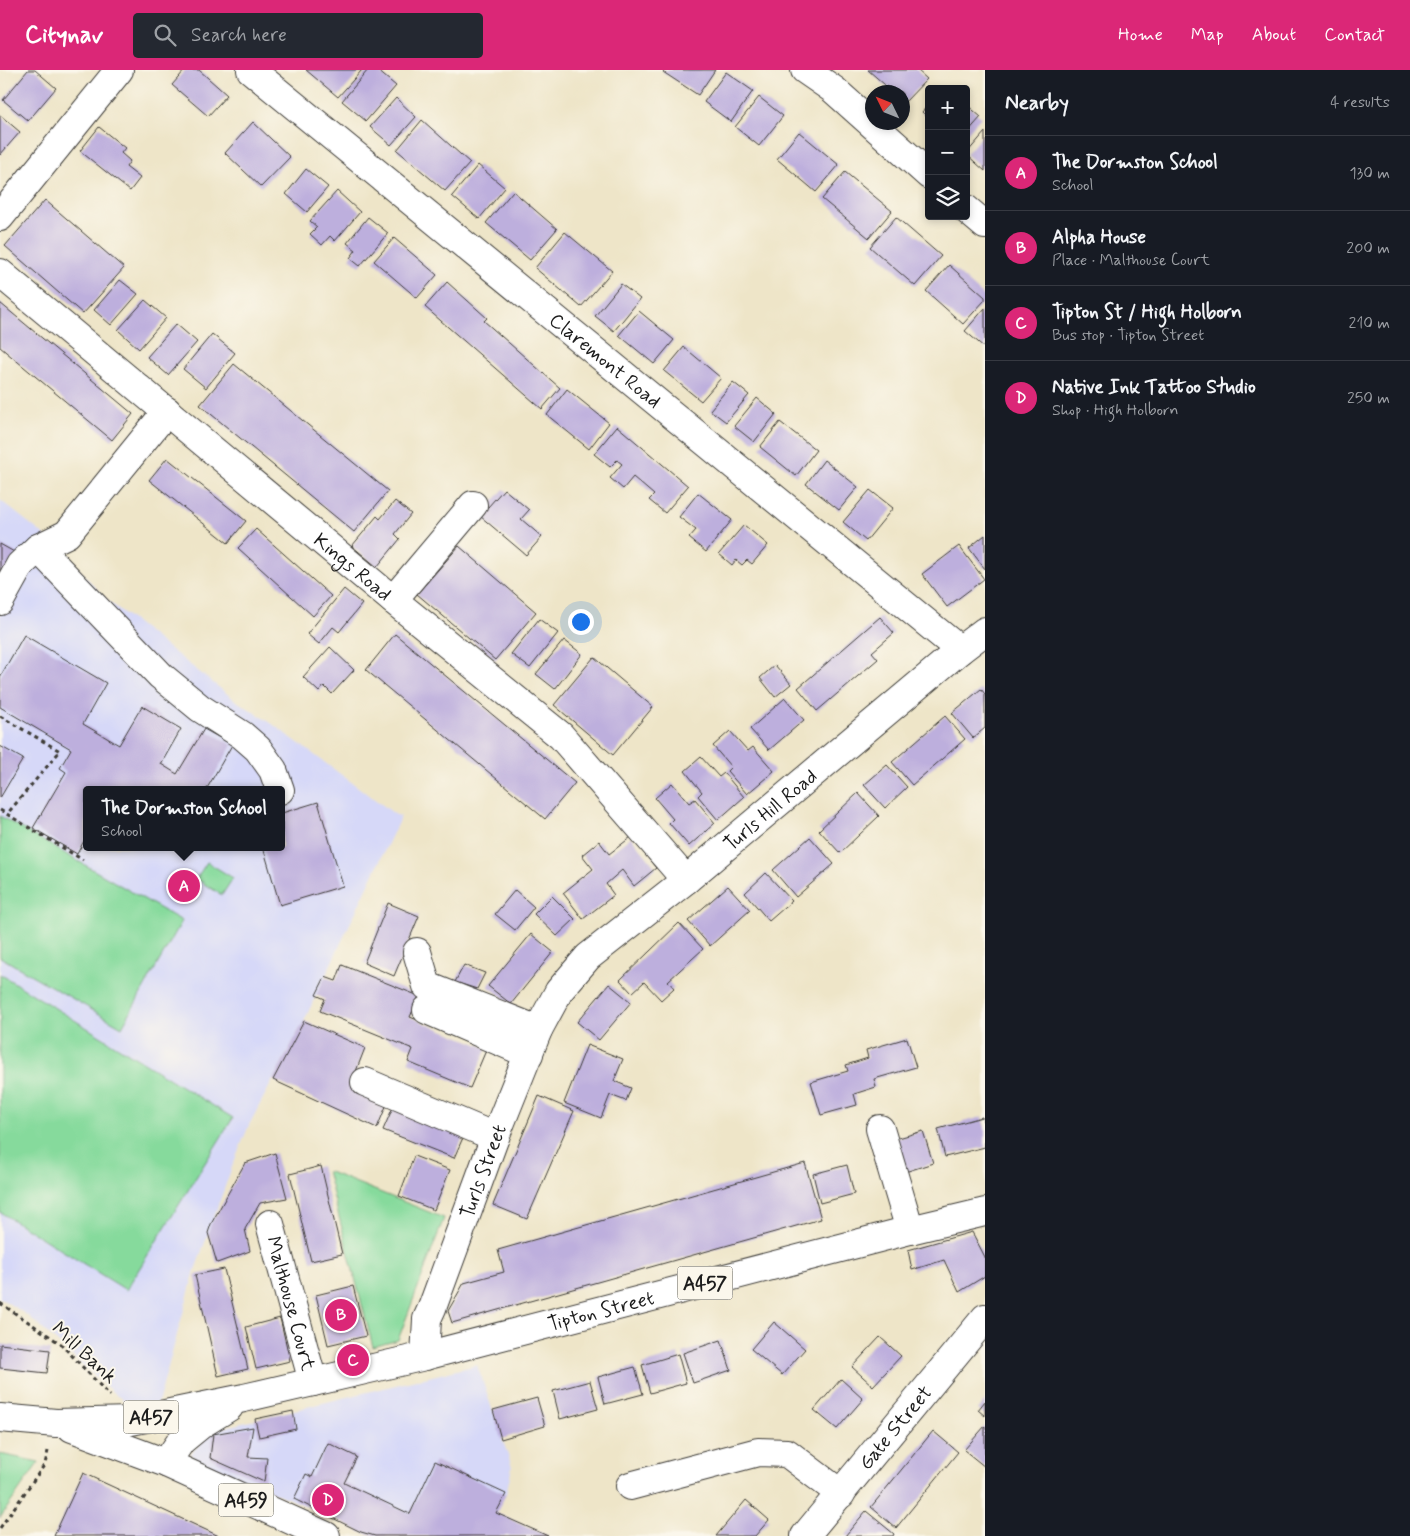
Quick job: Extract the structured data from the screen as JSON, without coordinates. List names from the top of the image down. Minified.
{"streets":{"street":["Claremont Road","Kings Road","Turls Hill Road","Turls Street","A457","Malthouse Court","Tipton Street","Gate Street","A459"],"path":["Mill Bank"]},"crossings":[["Claremont Road","Turls Hill Road"],["Kings Road","Turls Hill Road"],["Turls Hill Road","Turls Street"],["Turls Street","Tipton Street"],["Malthouse Court","Tipton Street"],["Tipton Street","A459"]],"north":"top left","page":{"header":"Citynav","search":"Search here","nav":["Home","Map","About","Contact"],"heading":["Nearby","4 results"],"map_buttons":["+","−"],"list":[{"mark":"A","name":"The Dormston School","note":"School","value":"130 m"},{"mark":"B","name":"Alpha House","note":"Place · Malthouse Court","value":"200 m"},{"mark":"C","name":"Tipton St / High Holborn","note":"Bus stop · Tipton Street","value":"210 m"},{"mark":"D","name":"Native Ink Tattoo Studio","note":"Shop · High Holborn","value":"250 m"}],"popup":["The Dormston School","School"],"pins":["A","B","C","D"]}}
